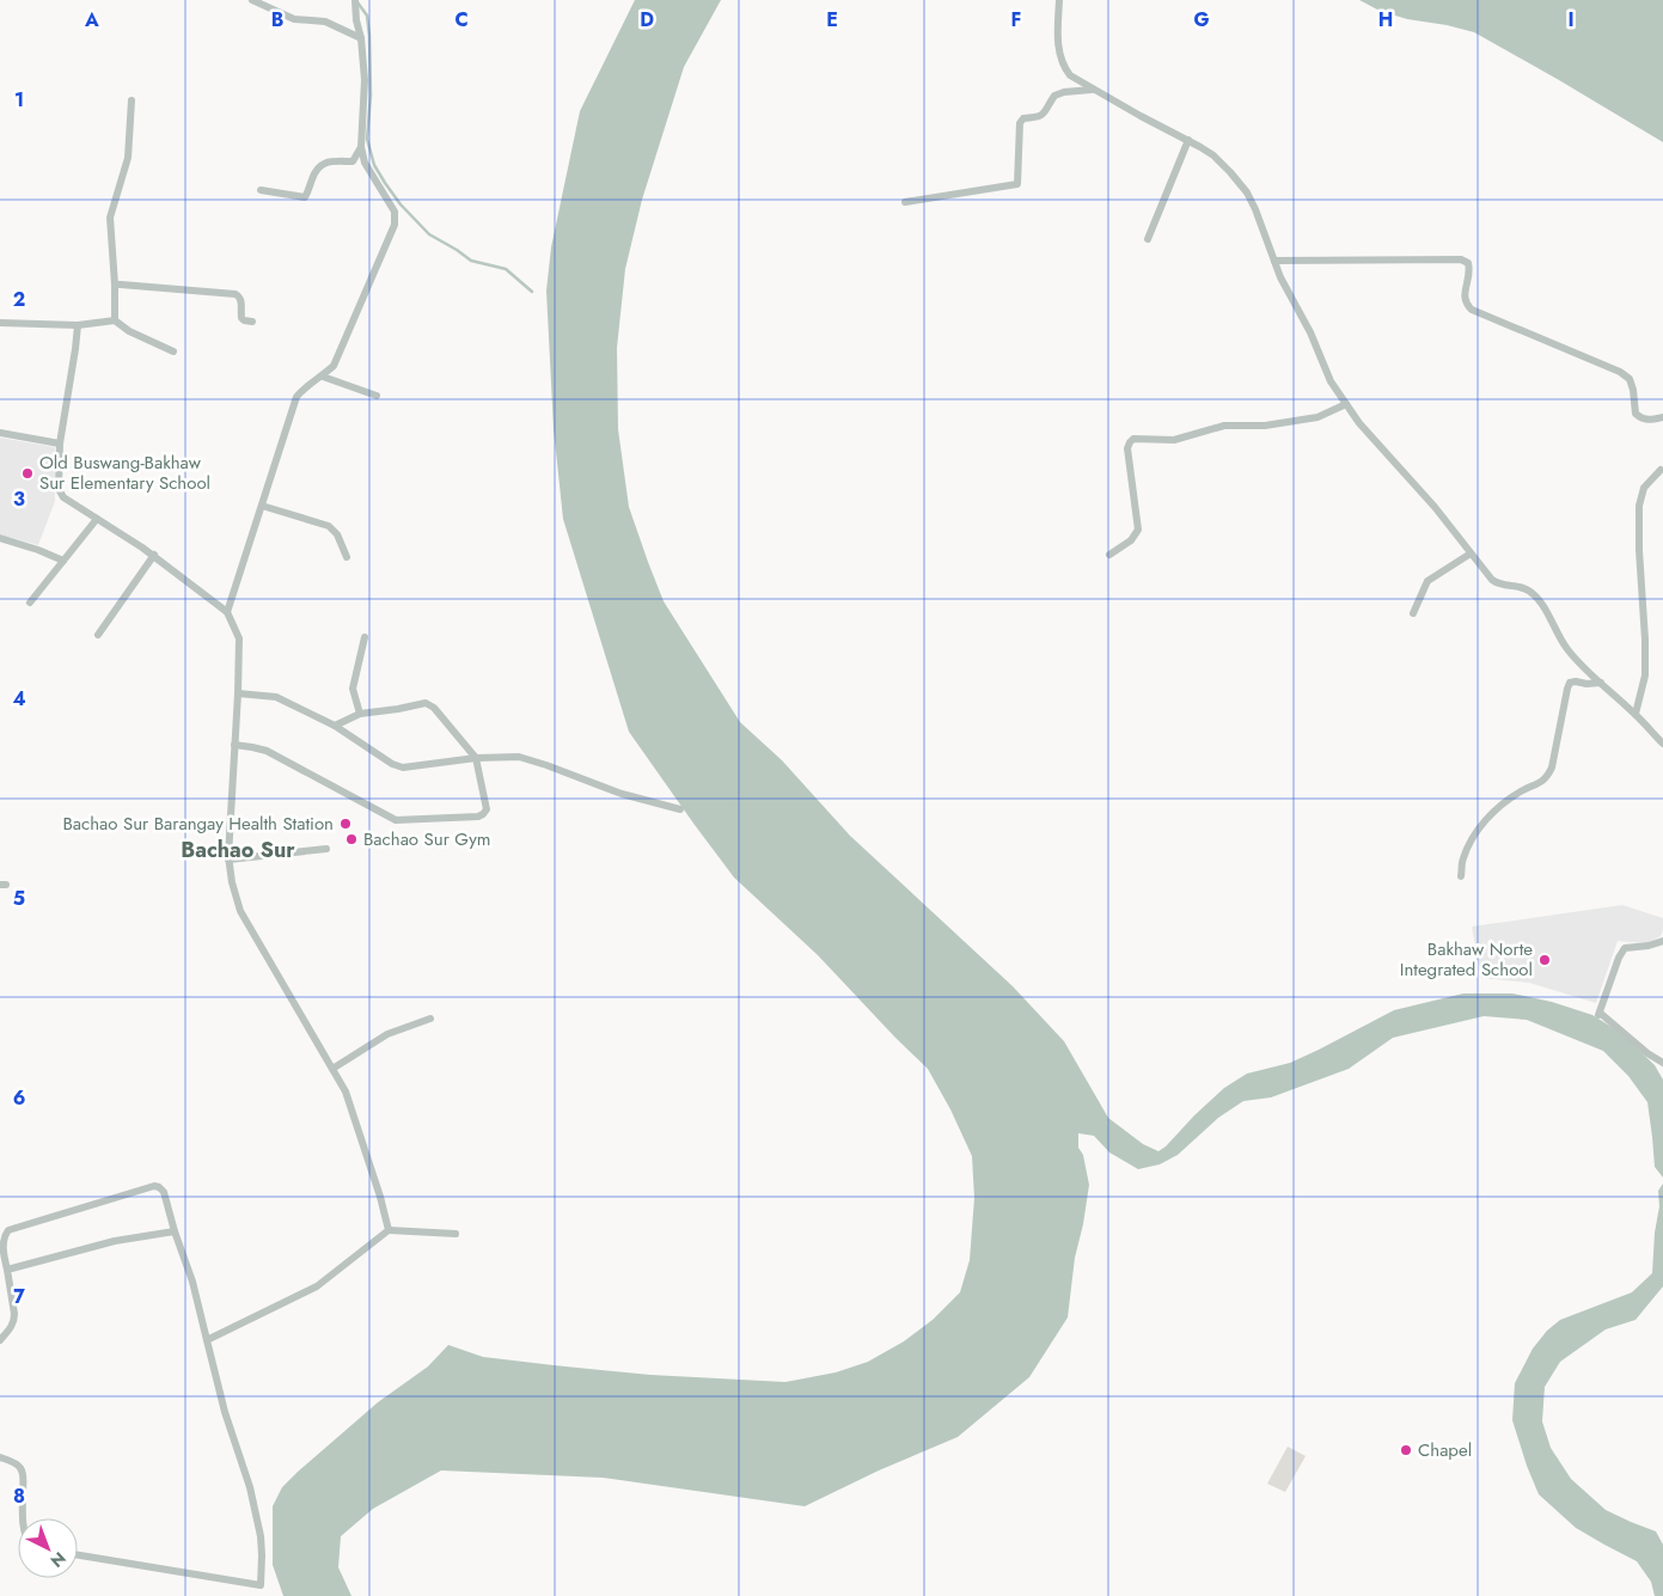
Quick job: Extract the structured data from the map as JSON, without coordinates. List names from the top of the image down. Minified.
{"districts":["Bachao Sur"],"places":["Old Buswang-Bakhaw Sur Elementary School","Bachao Sur Barangay Health Station","Bachao Sur Gym","Bakhaw Norte Integrated School","Chapel"],"north":"bottom right","grid":{"columns":["A","B","C","D","E","F","G","H","I"],"rows":["1","2","3","4","5","6","7","8"]}}
